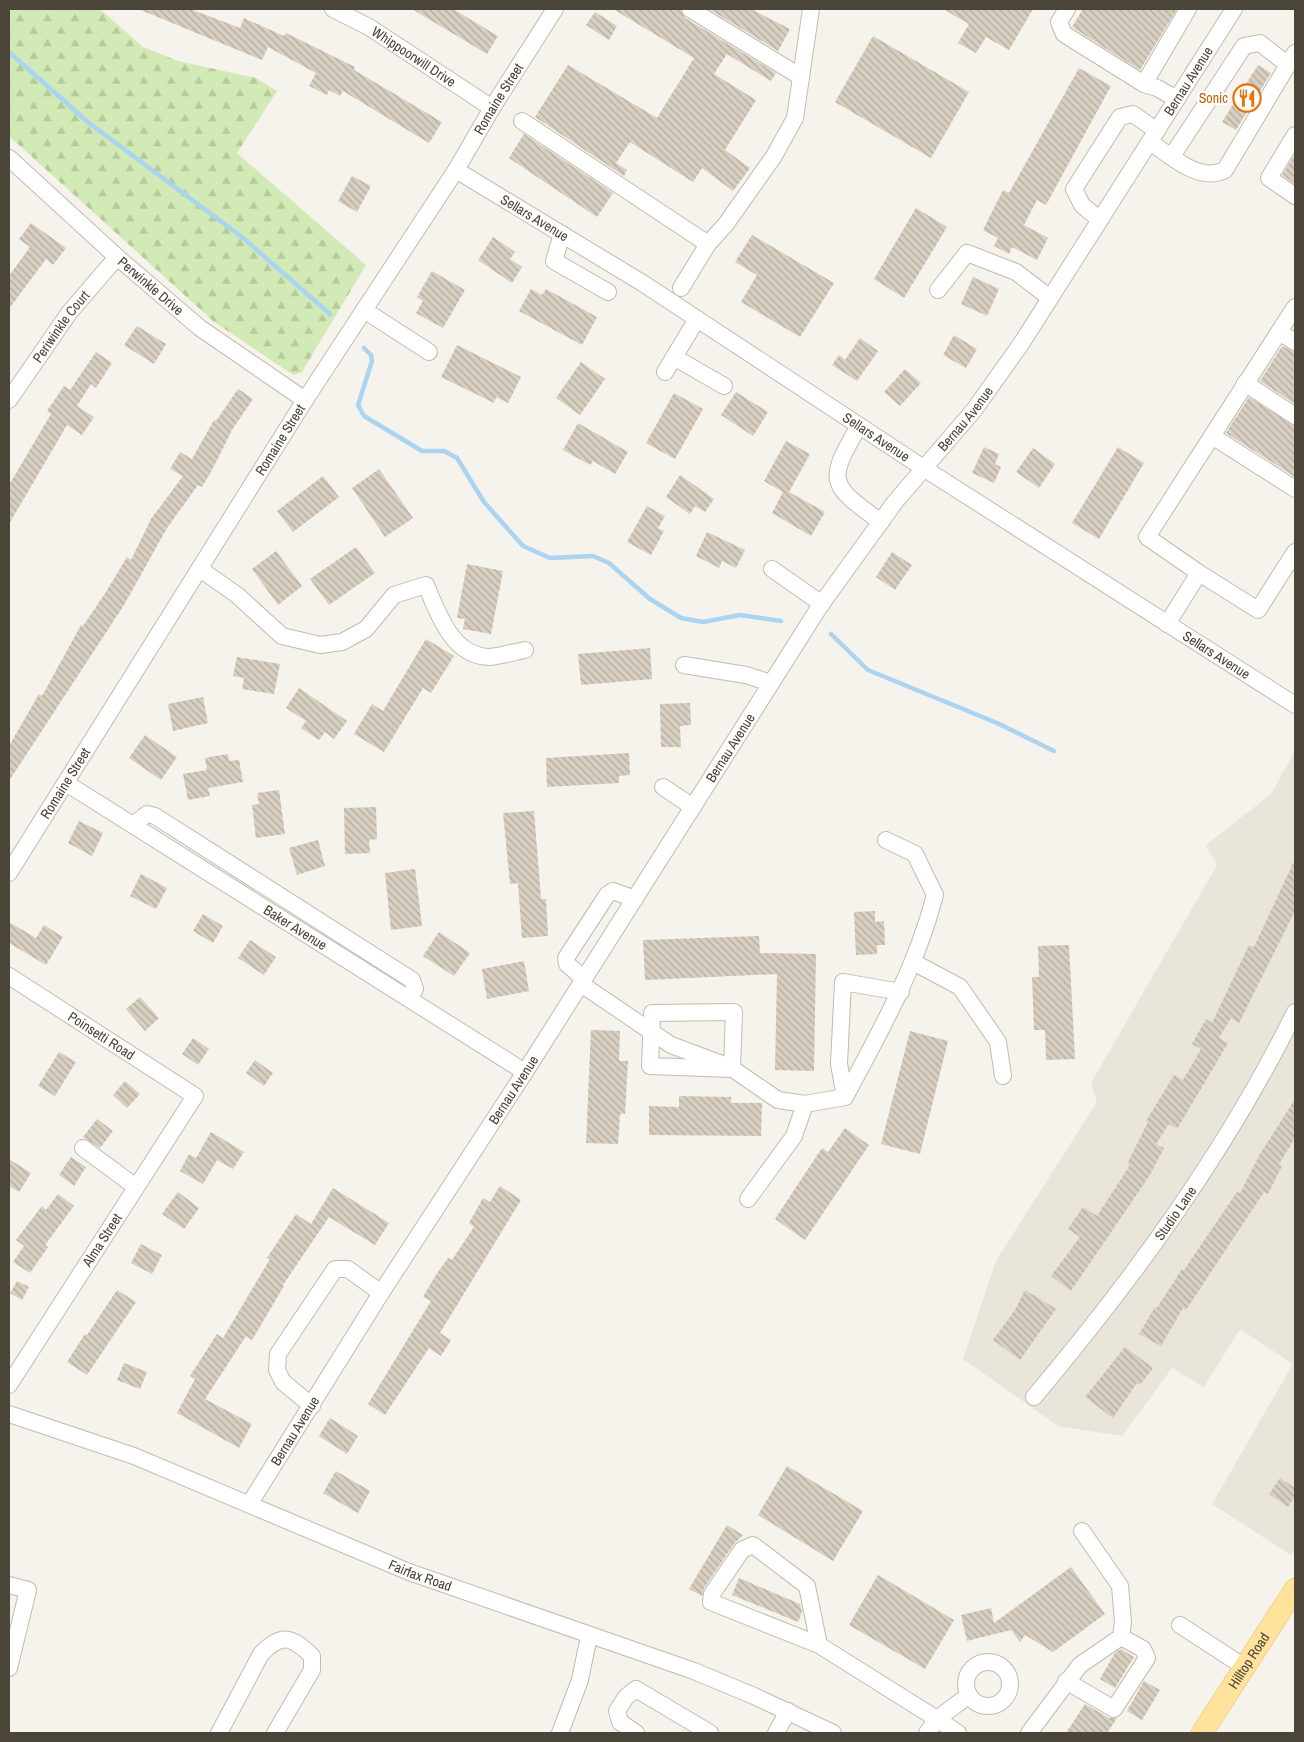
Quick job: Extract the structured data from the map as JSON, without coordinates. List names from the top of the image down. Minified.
{"streets":{"main road":["Hilltop Road"],"street":["Whippoorwill Drive","Bernau Avenue","Romaine Street","Sellars Avenue","Perwinkle Drive","Periwinkle Court","Baker Avenue","Poinsetti Road","Studio Lane","Alma Street","Fairfax Road"]},"crossings":[["Whippoorwill Drive","Romaine Street"],["Bernau Avenue","Sellars Avenue"],["Bernau Avenue","Baker Avenue"],["Bernau Avenue","Fairfax Road"],["Romaine Street","Sellars Avenue"],["Romaine Street","Perwinkle Drive"],["Romaine Street","Baker Avenue"],["Perwinkle Drive","Periwinkle Court"],["Poinsetti Road","Alma Street"]],"places":{"restaurant":["Sonic"]}}
